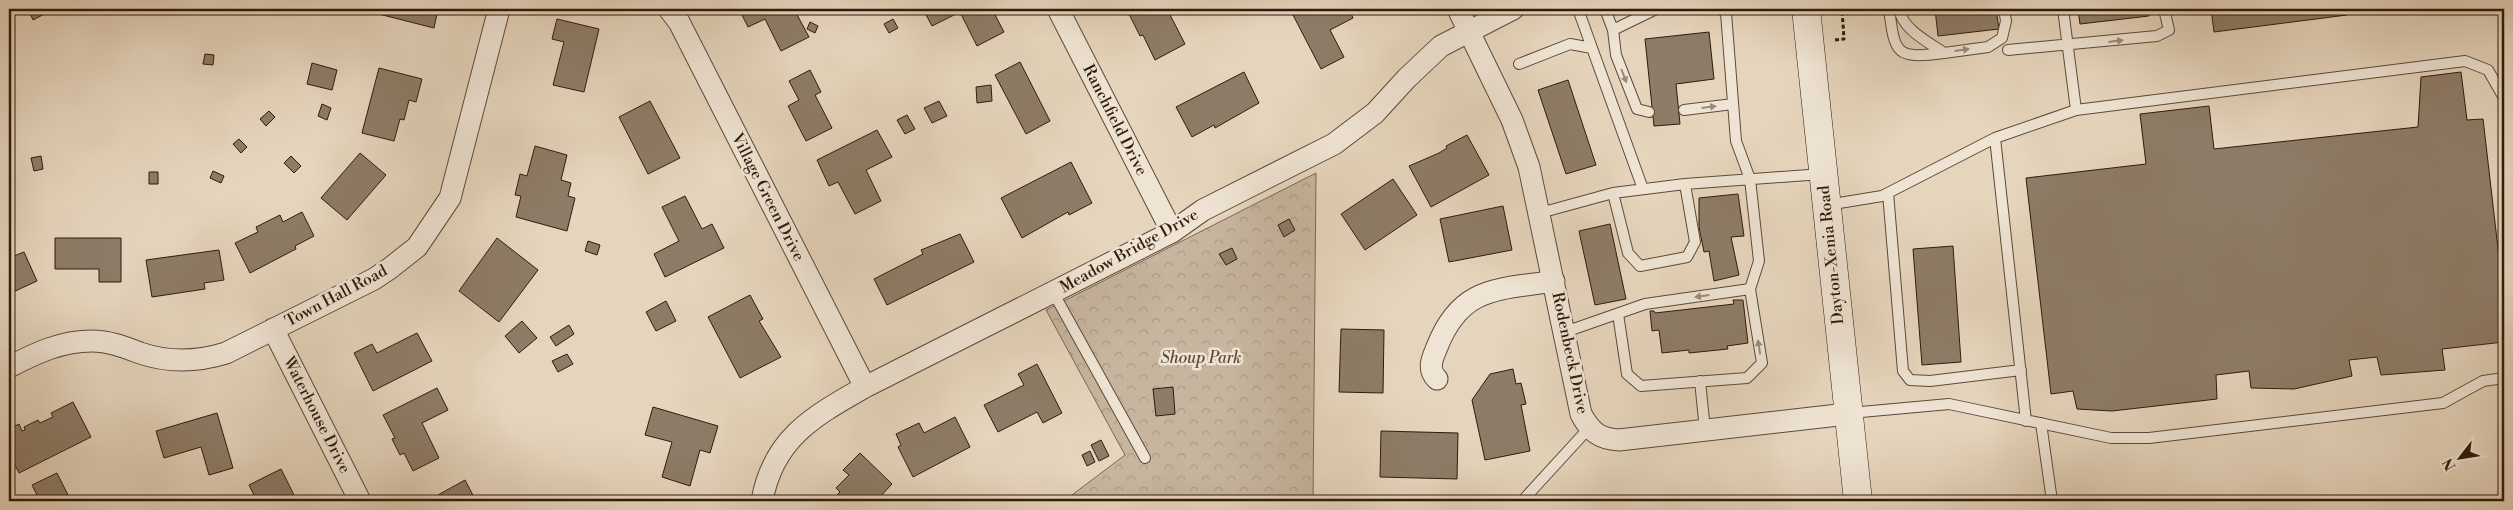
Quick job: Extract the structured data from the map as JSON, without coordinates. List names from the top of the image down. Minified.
{"streets":{"main road":["Dayton-Xenia Road"],"street":["Ranchfield Drive","Village Green Drive","Meadow Bridge Drive","Town Hall Road","Rodenbeck Drive","Waterhouse Drive"]},"crossings":[["Ranchfield Drive","Meadow Bridge Drive"],["Village Green Drive","Meadow Bridge Drive"],["Meadow Bridge Drive","Rodenbeck Drive"],["Dayton-Xenia Road","Rodenbeck Drive"],["Town Hall Road","Waterhouse Drive"]],"parks":["Shoup Park"],"north":"bottom left"}
